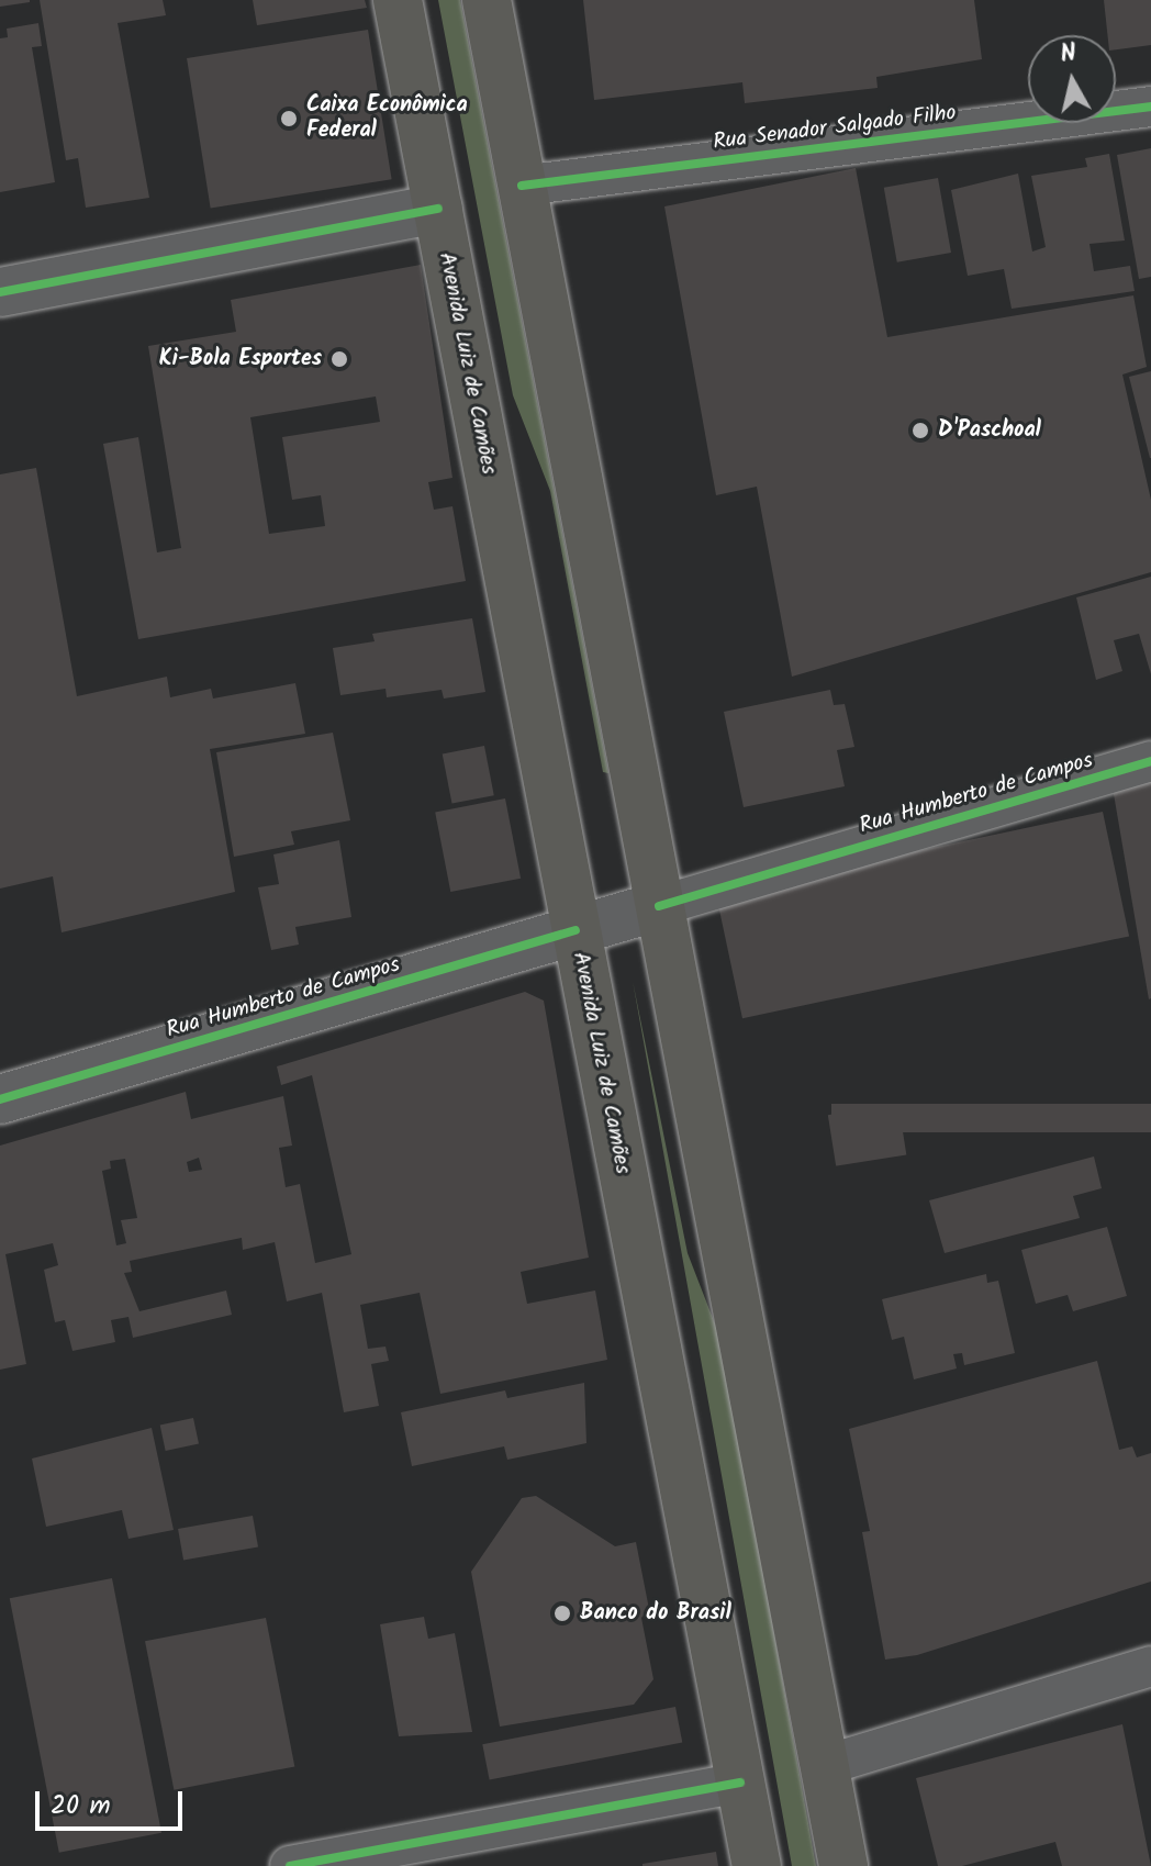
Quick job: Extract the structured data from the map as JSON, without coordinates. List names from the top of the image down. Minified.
{"streets":{"main road":["Avenida Luiz de Camões","Rua Humberto de Campos"],"street":["Rua Senador Salgado Filho"]},"crossings":[["Avenida Luiz de Camões","Rua Humberto de Campos"]],"places":["Caixa Econômica Federal","Ki-Bola Esportes","D'Paschoal","Banco do Brasil"],"scale_bar":"20 m","north":"top"}
